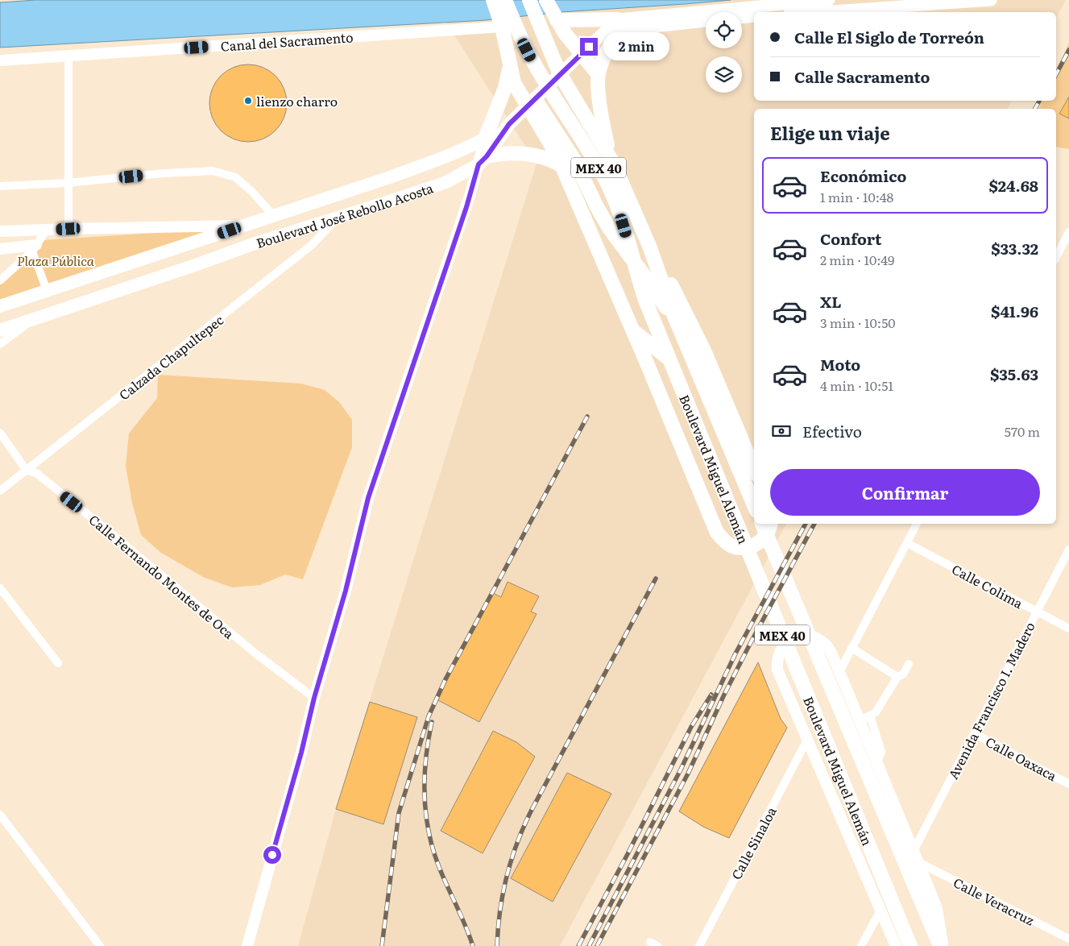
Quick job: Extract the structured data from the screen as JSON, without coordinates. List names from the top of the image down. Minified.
{"streets":{"highway":["MEX 40","Boulevard Miguel Alemán"],"main road":["Boulevard José Rebollo Acosta"],"street":["Canal del Sacramento","Calzada Chapultepec","Calle Fernando Montes de Oca","Calle Colima","Avenida Francisco I. Madero","Calle Oaxaca","Calle Sinaloa","Calle Veracruz"]},"crossings":[["Boulevard José Rebollo Acosta","Calzada Chapultepec"],["Boulevard José Rebollo Acosta","Boulevard Miguel Alemán"],["Calzada Chapultepec","Calle Fernando Montes de Oca"],["Calle Colima","Avenida Francisco I. Madero"],["Avenida Francisco I. Madero","Calle Oaxaca"]],"parks":["Plaza Pública"],"places":["lienzo charro"],"page":{"banner":["Calle El Siglo de Torreón","Calle Sacramento"],"bubble":"2 min","heading":"Elige un viaje","list":[{"name":"Económico","note":"1 min · 10:48","value":"$24.68"},{"name":"Confort","note":"2 min · 10:49","value":"$33.32"},{"name":"XL","note":"3 min · 10:50","value":"$41.96"},{"name":"Moto","note":"4 min · 10:51","value":"$35.63"}],"pay":["Efectivo","570 m"],"buttons":"Confirmar"}}
